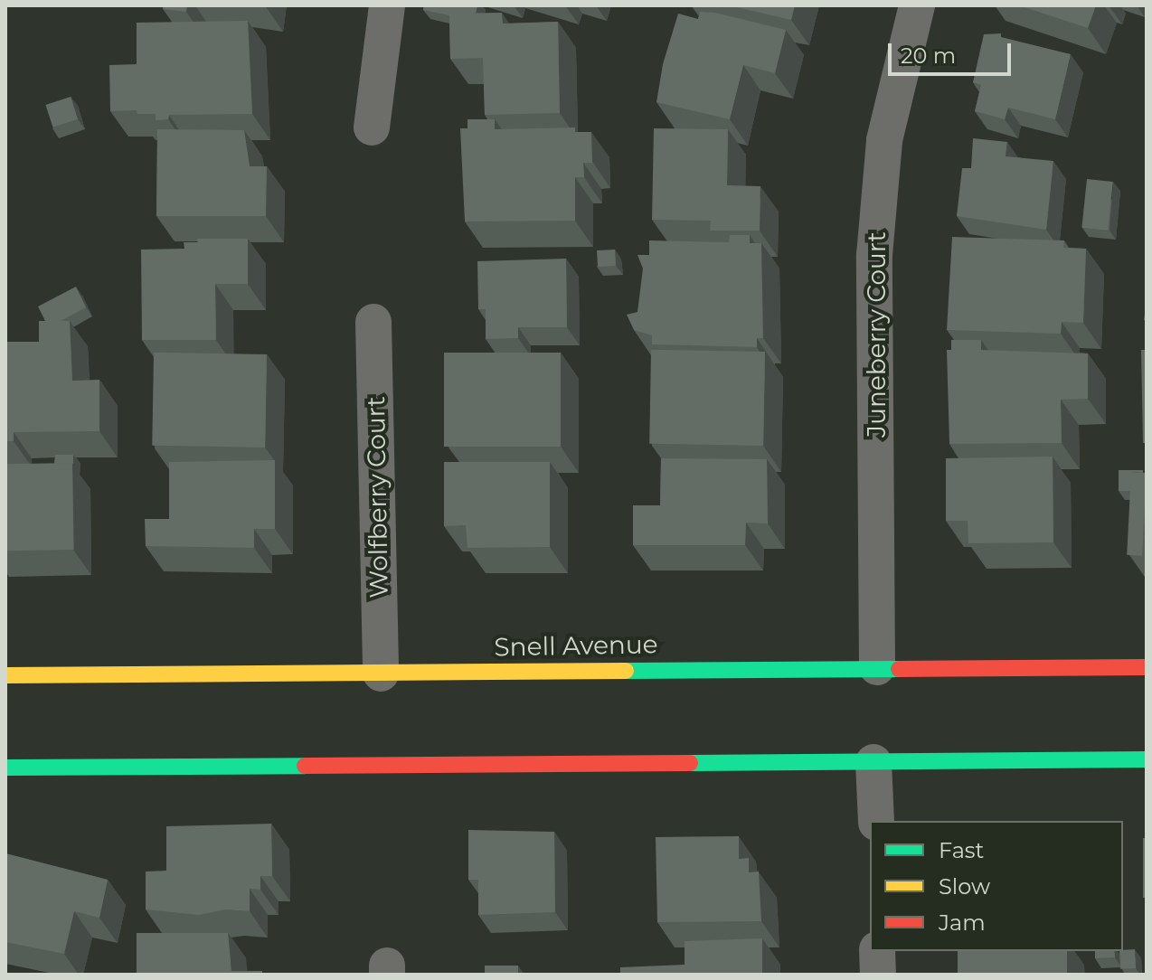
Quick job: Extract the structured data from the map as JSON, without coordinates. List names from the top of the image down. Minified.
{"streets":{"main road":["Snell Avenue"],"street":["Juneberry Court","Wolfberry Court"]},"crossings":[["Juneberry Court","Snell Avenue"],["Wolfberry Court","Snell Avenue"]],"legend":["Fast","Slow","Jam"],"scale_bar":"20 m"}
